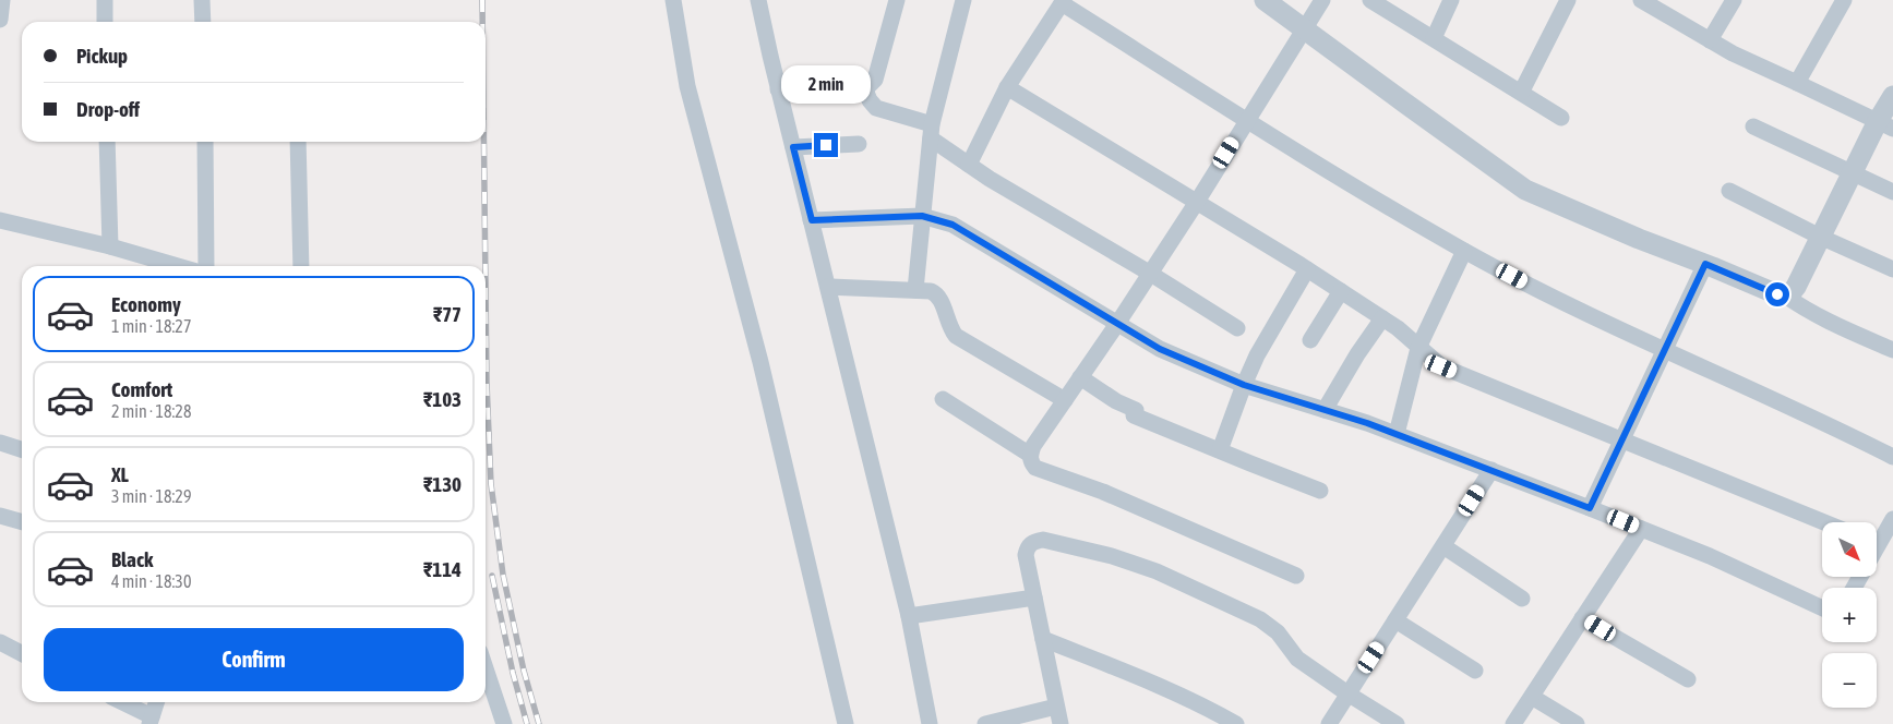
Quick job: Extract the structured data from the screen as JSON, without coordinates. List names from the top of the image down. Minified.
{"north":"bottom right","page":{"banner":["Pickup","Drop-off"],"bubble":"2 min","list":[{"name":"Economy","note":"1 min · 18:27","value":"₹77"},{"name":"Comfort","note":"2 min · 18:28","value":"₹103"},{"name":"XL","note":"3 min · 18:29","value":"₹130"},{"name":"Black","note":"4 min · 18:30","value":"₹114"}],"map_buttons":["+","−"],"buttons":"Confirm"}}
